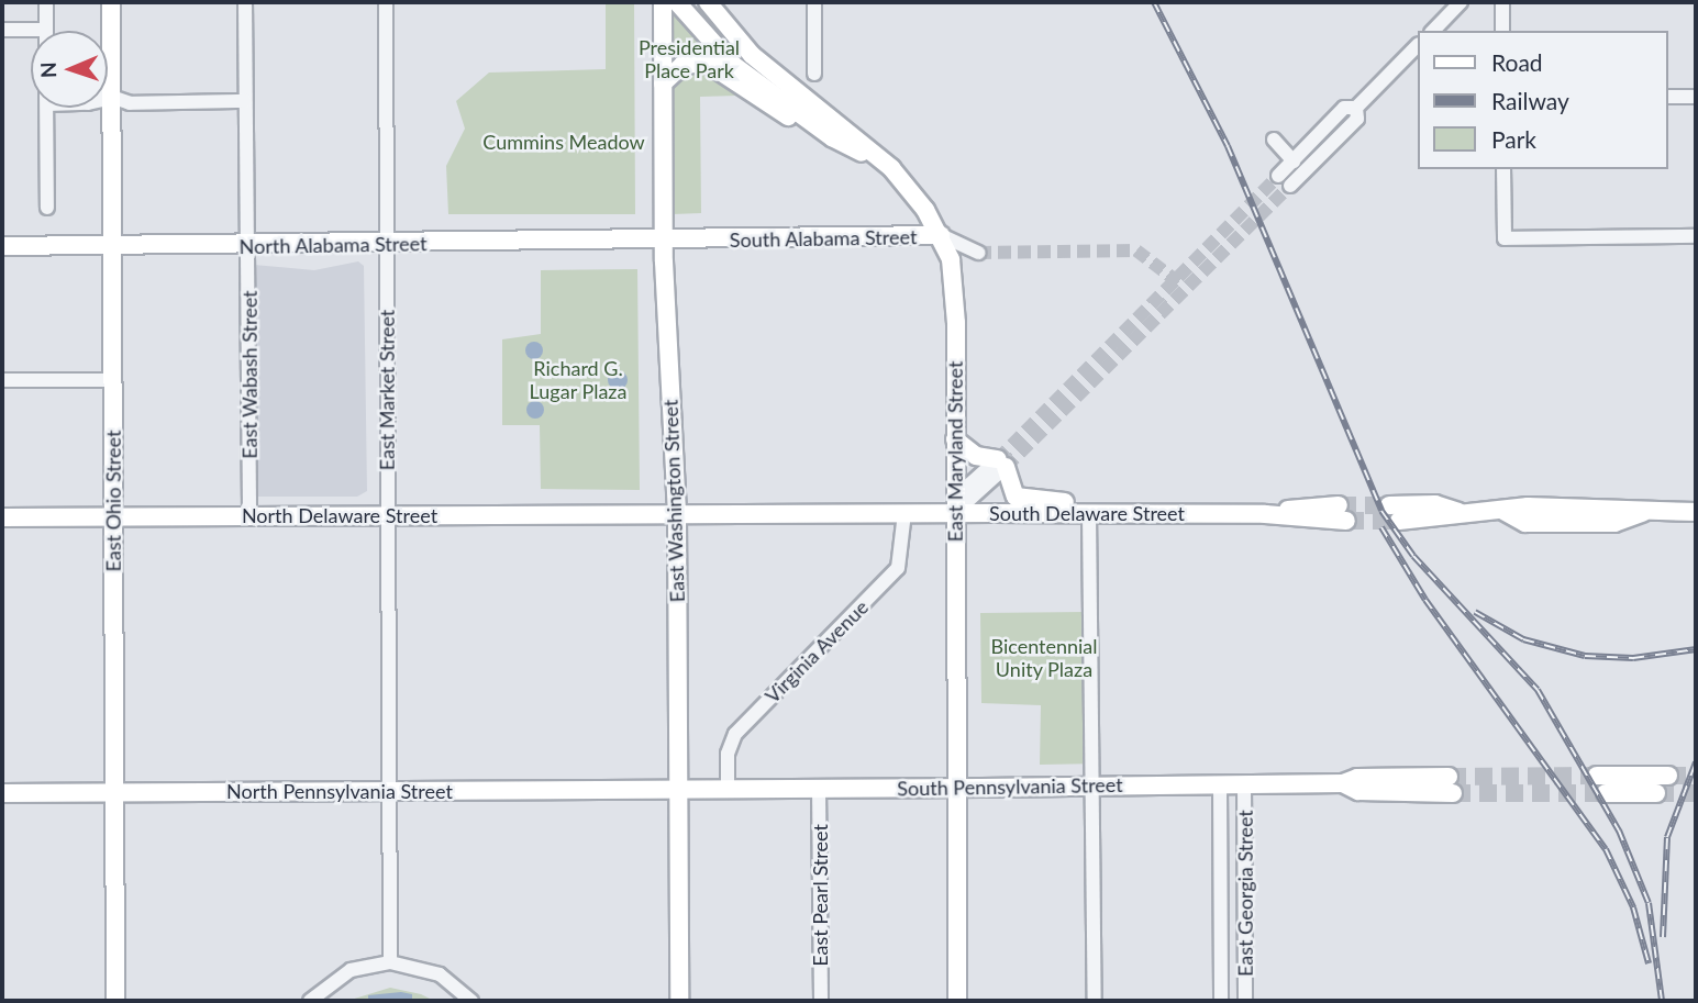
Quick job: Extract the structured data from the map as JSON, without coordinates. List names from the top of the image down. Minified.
{"streets":{"main road":["South Alabama Street","North Alabama Street","East Maryland Street","East Ohio Street","East Washington Street","South Delaware Street","North Delaware Street","South Pennsylvania Street","North Pennsylvania Street"],"street":["East Wabash Street","East Market Street","Virginia Avenue","East Georgia Street","East Pearl Street"]},"crossings":[["South Alabama Street","North Alabama Street"],["South Alabama Street","East Maryland Street"],["South Alabama Street","East Washington Street"],["North Alabama Street","East Wabash Street"],["North Alabama Street","East Market Street"],["North Alabama Street","East Ohio Street"],["North Alabama Street","East Washington Street"],["East Wabash Street","North Delaware Street"],["East Market Street","North Delaware Street"],["East Market Street","North Pennsylvania Street"],["East Maryland Street","South Delaware Street"],["East Maryland Street","South Pennsylvania Street"],["East Ohio Street","North Delaware Street"],["East Ohio Street","North Pennsylvania Street"],["East Washington Street","South Delaware Street"],["East Washington Street","North Delaware Street"],["East Washington Street","South Pennsylvania Street"],["East Washington Street","North Pennsylvania Street"],["South Delaware Street","North Delaware Street"],["South Delaware Street","Virginia Avenue"],["Virginia Avenue","South Pennsylvania Street"],["South Pennsylvania Street","North Pennsylvania Street"],["South Pennsylvania Street","East Georgia Street"],["South Pennsylvania Street","East Pearl Street"]],"parks":["Presidential Place Park","Cummins Meadow","Richard G. Lugar Plaza","Bicentennial Unity Plaza"],"legend":["Road","Railway","Park"],"north":"left"}
